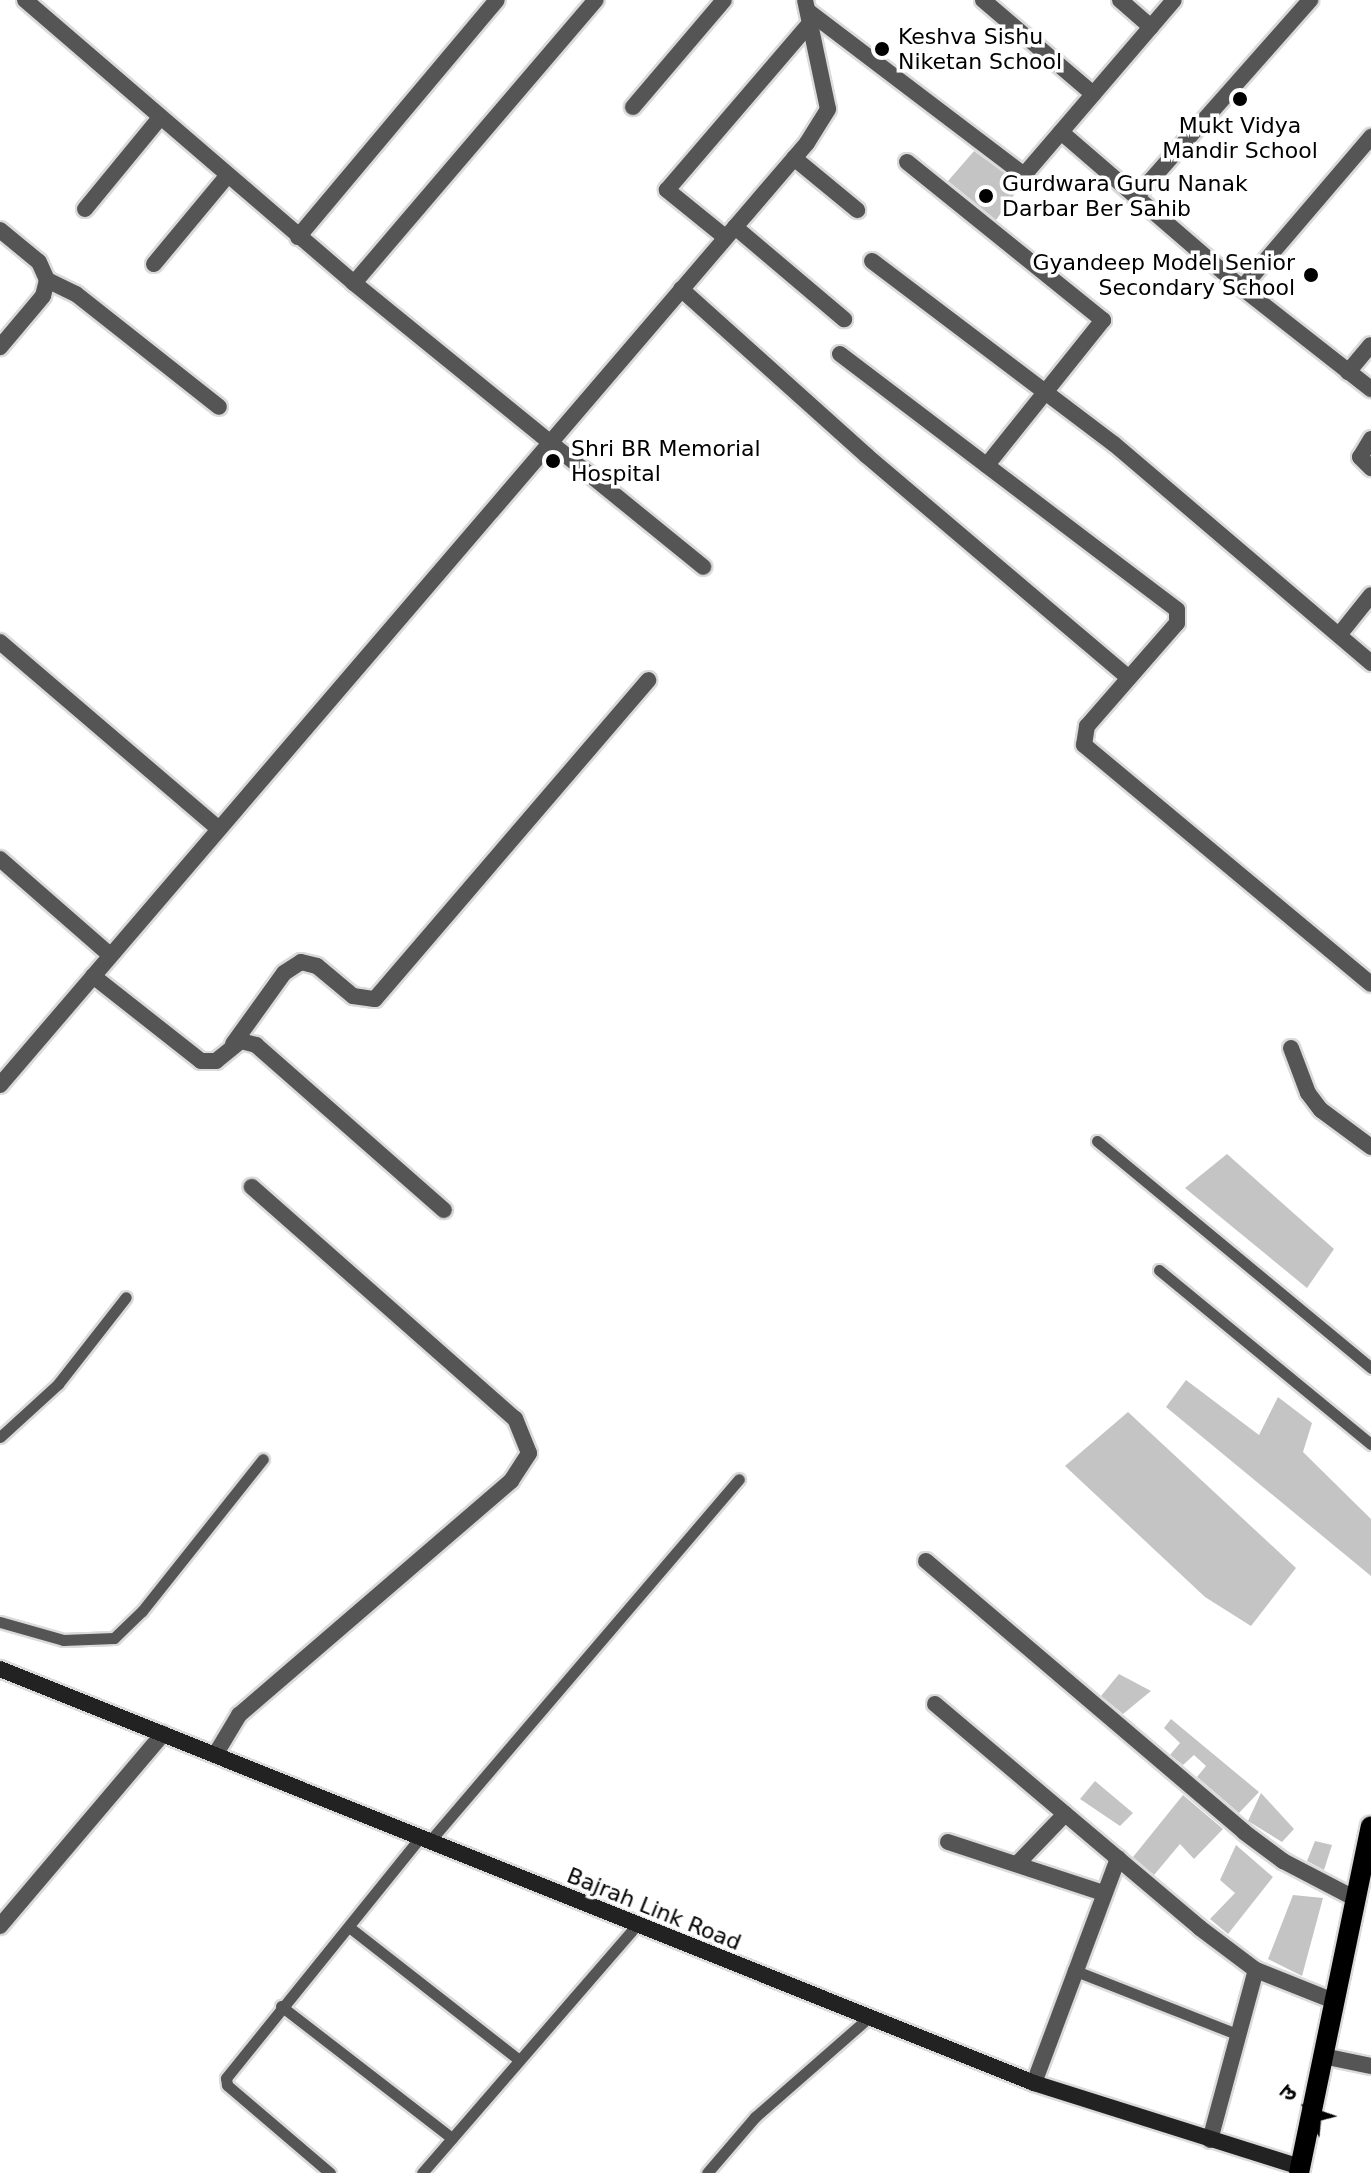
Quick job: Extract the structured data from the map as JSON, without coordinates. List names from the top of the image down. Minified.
{"streets":{"street":["Bajrah Link Road"]},"places":["Keshva Sishu Niketan School","Mukt Vidya Mandir School","Gurdwara Guru Nanak Darbar Ber Sahib","Gyandeep Model Senior Secondary School","Shri BR Memorial Hospital"],"north":"top left"}
